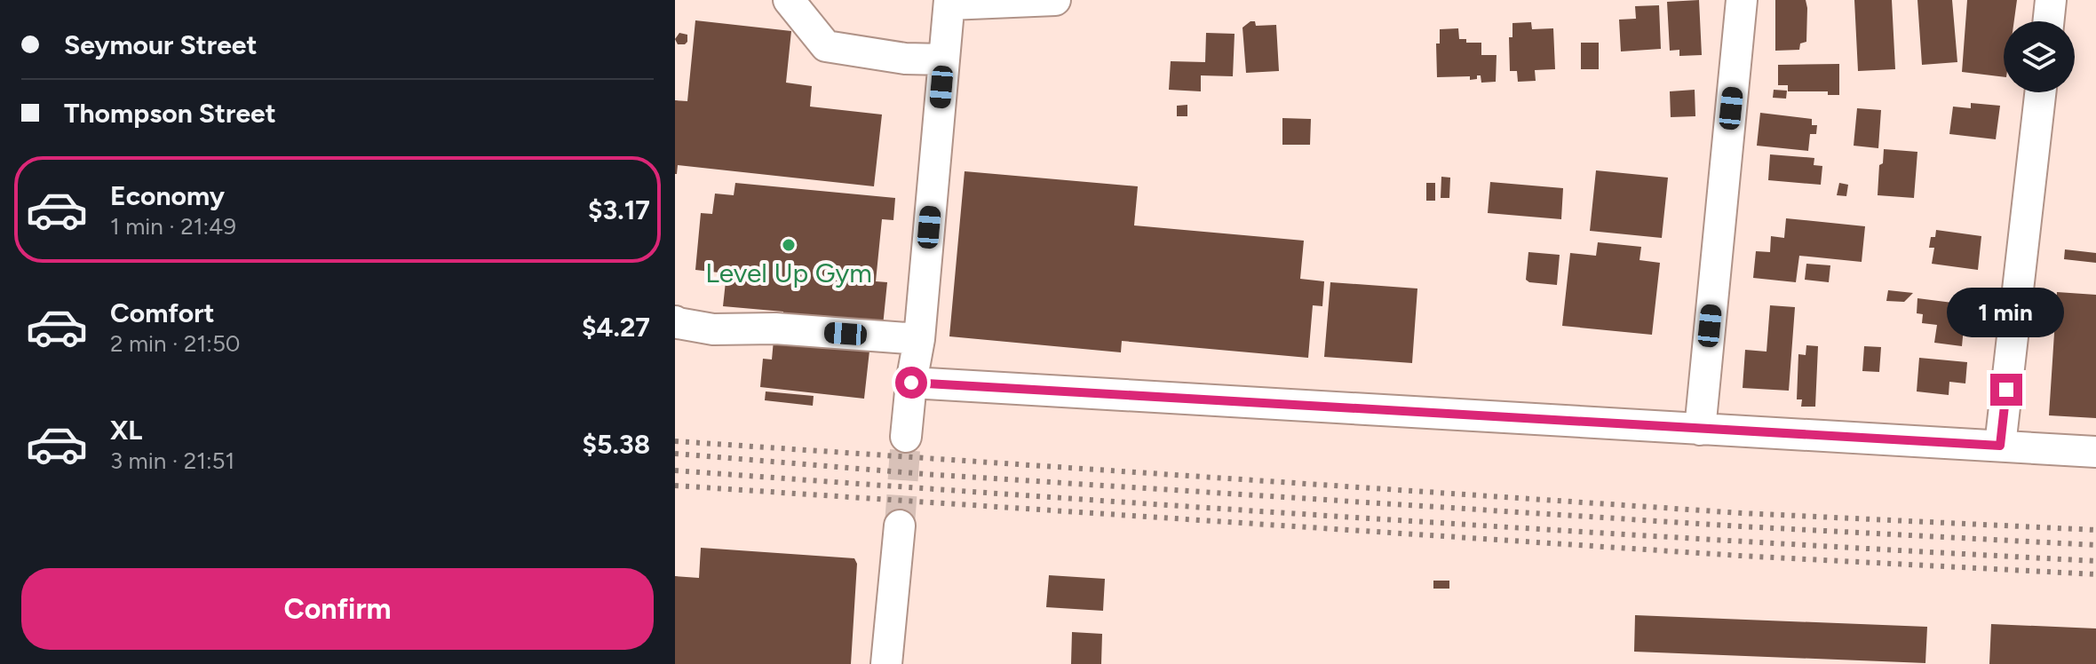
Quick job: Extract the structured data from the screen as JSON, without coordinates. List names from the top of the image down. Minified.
{"places":["Level Up Gym"],"page":{"banner":["Seymour Street","Thompson Street"],"list":[{"name":"Economy","note":"1 min · 21:49","value":"$3.17"},{"name":"Comfort","note":"2 min · 21:50","value":"$4.27"},{"name":"XL","note":"3 min · 21:51","value":"$5.38"}],"bubble":"1 min","buttons":"Confirm"}}
